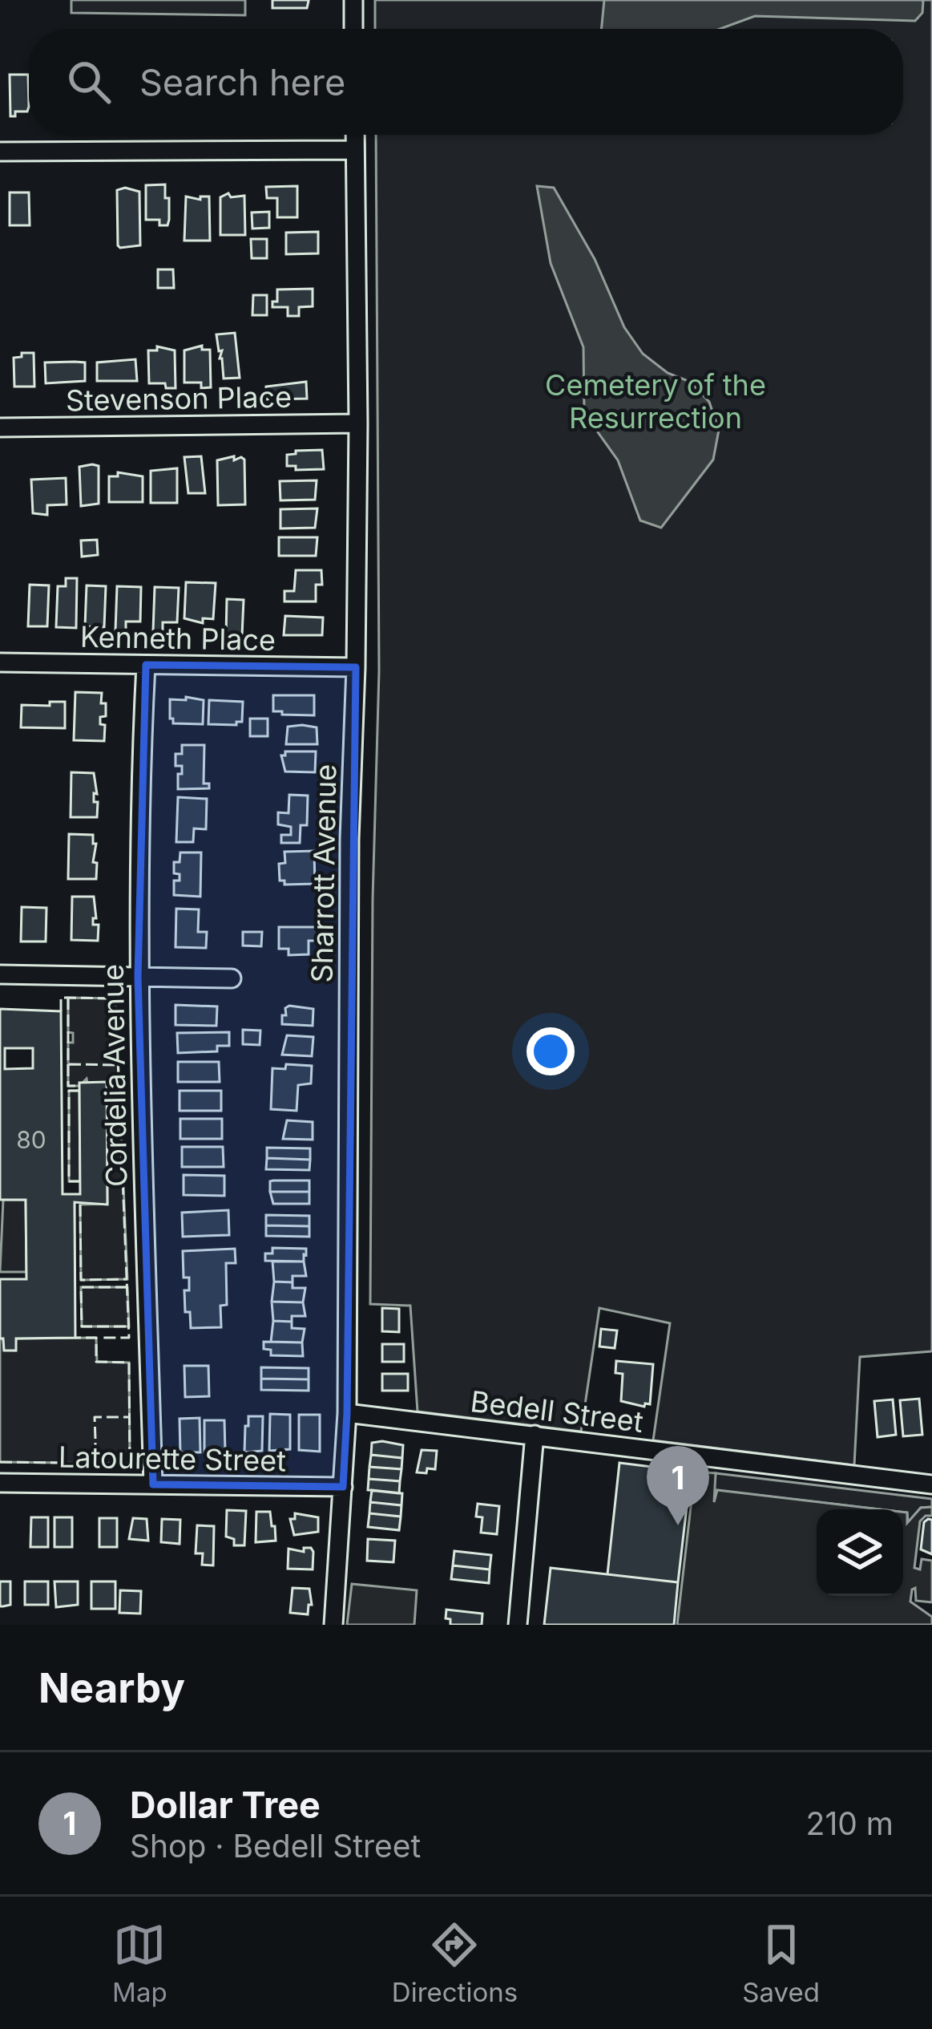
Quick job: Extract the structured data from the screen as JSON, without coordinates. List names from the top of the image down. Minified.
{"streets":{"street":["Stevenson Place","Kenneth Place","Sharrott Avenue","Cordelia Avenue","Bedell Street","Latourette Street"]},"crossings":[["Stevenson Place","Sharrott Avenue"],["Kenneth Place","Sharrott Avenue"],["Kenneth Place","Cordelia Avenue"],["Sharrott Avenue","Bedell Street"],["Sharrott Avenue","Latourette Street"],["Cordelia Avenue","Latourette Street"]],"parks":["Cemetery of the Resurrection"],"house_numbers":["80"],"page":{"search":"Search here","pins":"1","heading":"Nearby","list":[{"mark":"1","name":"Dollar Tree","note":"Shop · Bedell Street","value":"210 m"}],"nav":["Map","Directions","Saved"]}}
